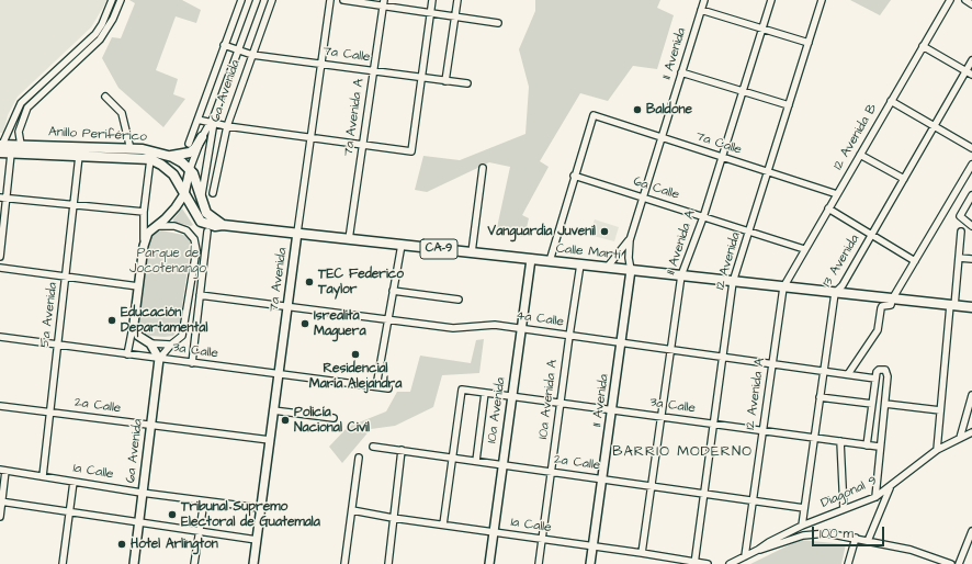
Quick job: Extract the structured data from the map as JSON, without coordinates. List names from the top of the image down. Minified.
{"streets":{"highway":["Anillo Periférico","CA-9","Calle Martí"],"main road":["11 Avenida","6a Avenida","7a Avenida","10a Avenida"],"street":["7a Calle","7a Avenida A","12 Avenida B","6a Calle","11 Avenida A","12 Avenida","13 Avenida","5a Avenida","4a Calle","3a Calle","12 Avenida A","10a Avenida A","2a Calle","1a Calle","Diagonal 9"]},"crossings":[["11 Avenida","7a Calle"],["11 Avenida","6a Calle"],["11 Avenida","Calle Martí"],["11 Avenida","4a Calle"],["11 Avenida","3a Calle"],["11 Avenida","2a Calle"],["11 Avenida","1a Calle"],["7a Calle","6a Avenida"],["7a Calle","7a Avenida A"],["7a Calle","12 Avenida B"],["7a Calle","6a Calle"],["7a Calle","11 Avenida A"],["7a Calle","12 Avenida"],["7a Calle","7a Avenida"],["6a Avenida","3a Calle"],["6a Avenida","2a Calle"],["6a Avenida","1a Calle"],["7a Avenida A","Calle Martí"],["Anillo Periférico","Calle Martí"],["Anillo Periférico","5a Avenida"],["12 Avenida B","6a Calle"],["12 Avenida B","Calle Martí"],["12 Avenida B","12 Avenida A"],["6a Calle","11 Avenida A"],["6a Calle","12 Avenida"],["11 Avenida A","Calle Martí"],["11 Avenida A","4a Calle"],["11 Avenida A","3a Calle"],["11 Avenida A","2a Calle"],["11 Avenida A","1a Calle"],["CA-9","Calle Martí"],["Calle Martí","12 Avenida"],["Calle Martí","13 Avenida"],["Calle Martí","7a Avenida"],["Calle Martí","12 Avenida A"],["Calle Martí","10a Avenida A"],["Calle Martí","10a Avenida"],["12 Avenida","4a Calle"],["12 Avenida","3a Calle"],["12 Avenida","2a Calle"],["12 Avenida","1a Calle"],["13 Avenida","4a Calle"],["13 Avenida","3a Calle"],["13 Avenida","2a Calle"],["13 Avenida","Diagonal 9"],["7a Avenida","4a Calle"],["7a Avenida","3a Calle"],["7a Avenida","2a Calle"],["7a Avenida","1a Calle"],["5a Avenida","3a Calle"],["5a Avenida","2a Calle"],["5a Avenida","1a Calle"],["4a Calle","12 Avenida A"],["4a Calle","10a Avenida A"],["4a Calle","10a Avenida"],["3a Calle","12 Avenida A"],["3a Calle","10a Avenida A"],["3a Calle","2a Calle"],["3a Calle","10a Avenida"],["12 Avenida A","2a Calle"],["12 Avenida A","Diagonal 9"],["10a Avenida A","2a Calle"],["10a Avenida A","1a Calle"],["2a Calle","10a Avenida"],["10a Avenida","1a Calle"]],"districts":["BARRIO MODERNO"],"parks":["Parque de Jocotenango"],"places":["Baldone","Vanguardia Juvenil","TEC Federico Taylor","Educación Departamental","Isrealita Maguera","Residencial María Alejandra","Policía Nacional Civil","Tribunal Supremo Electoral de Guatemala","Hotel Arlington"],"scale_bar":"100 m"}
